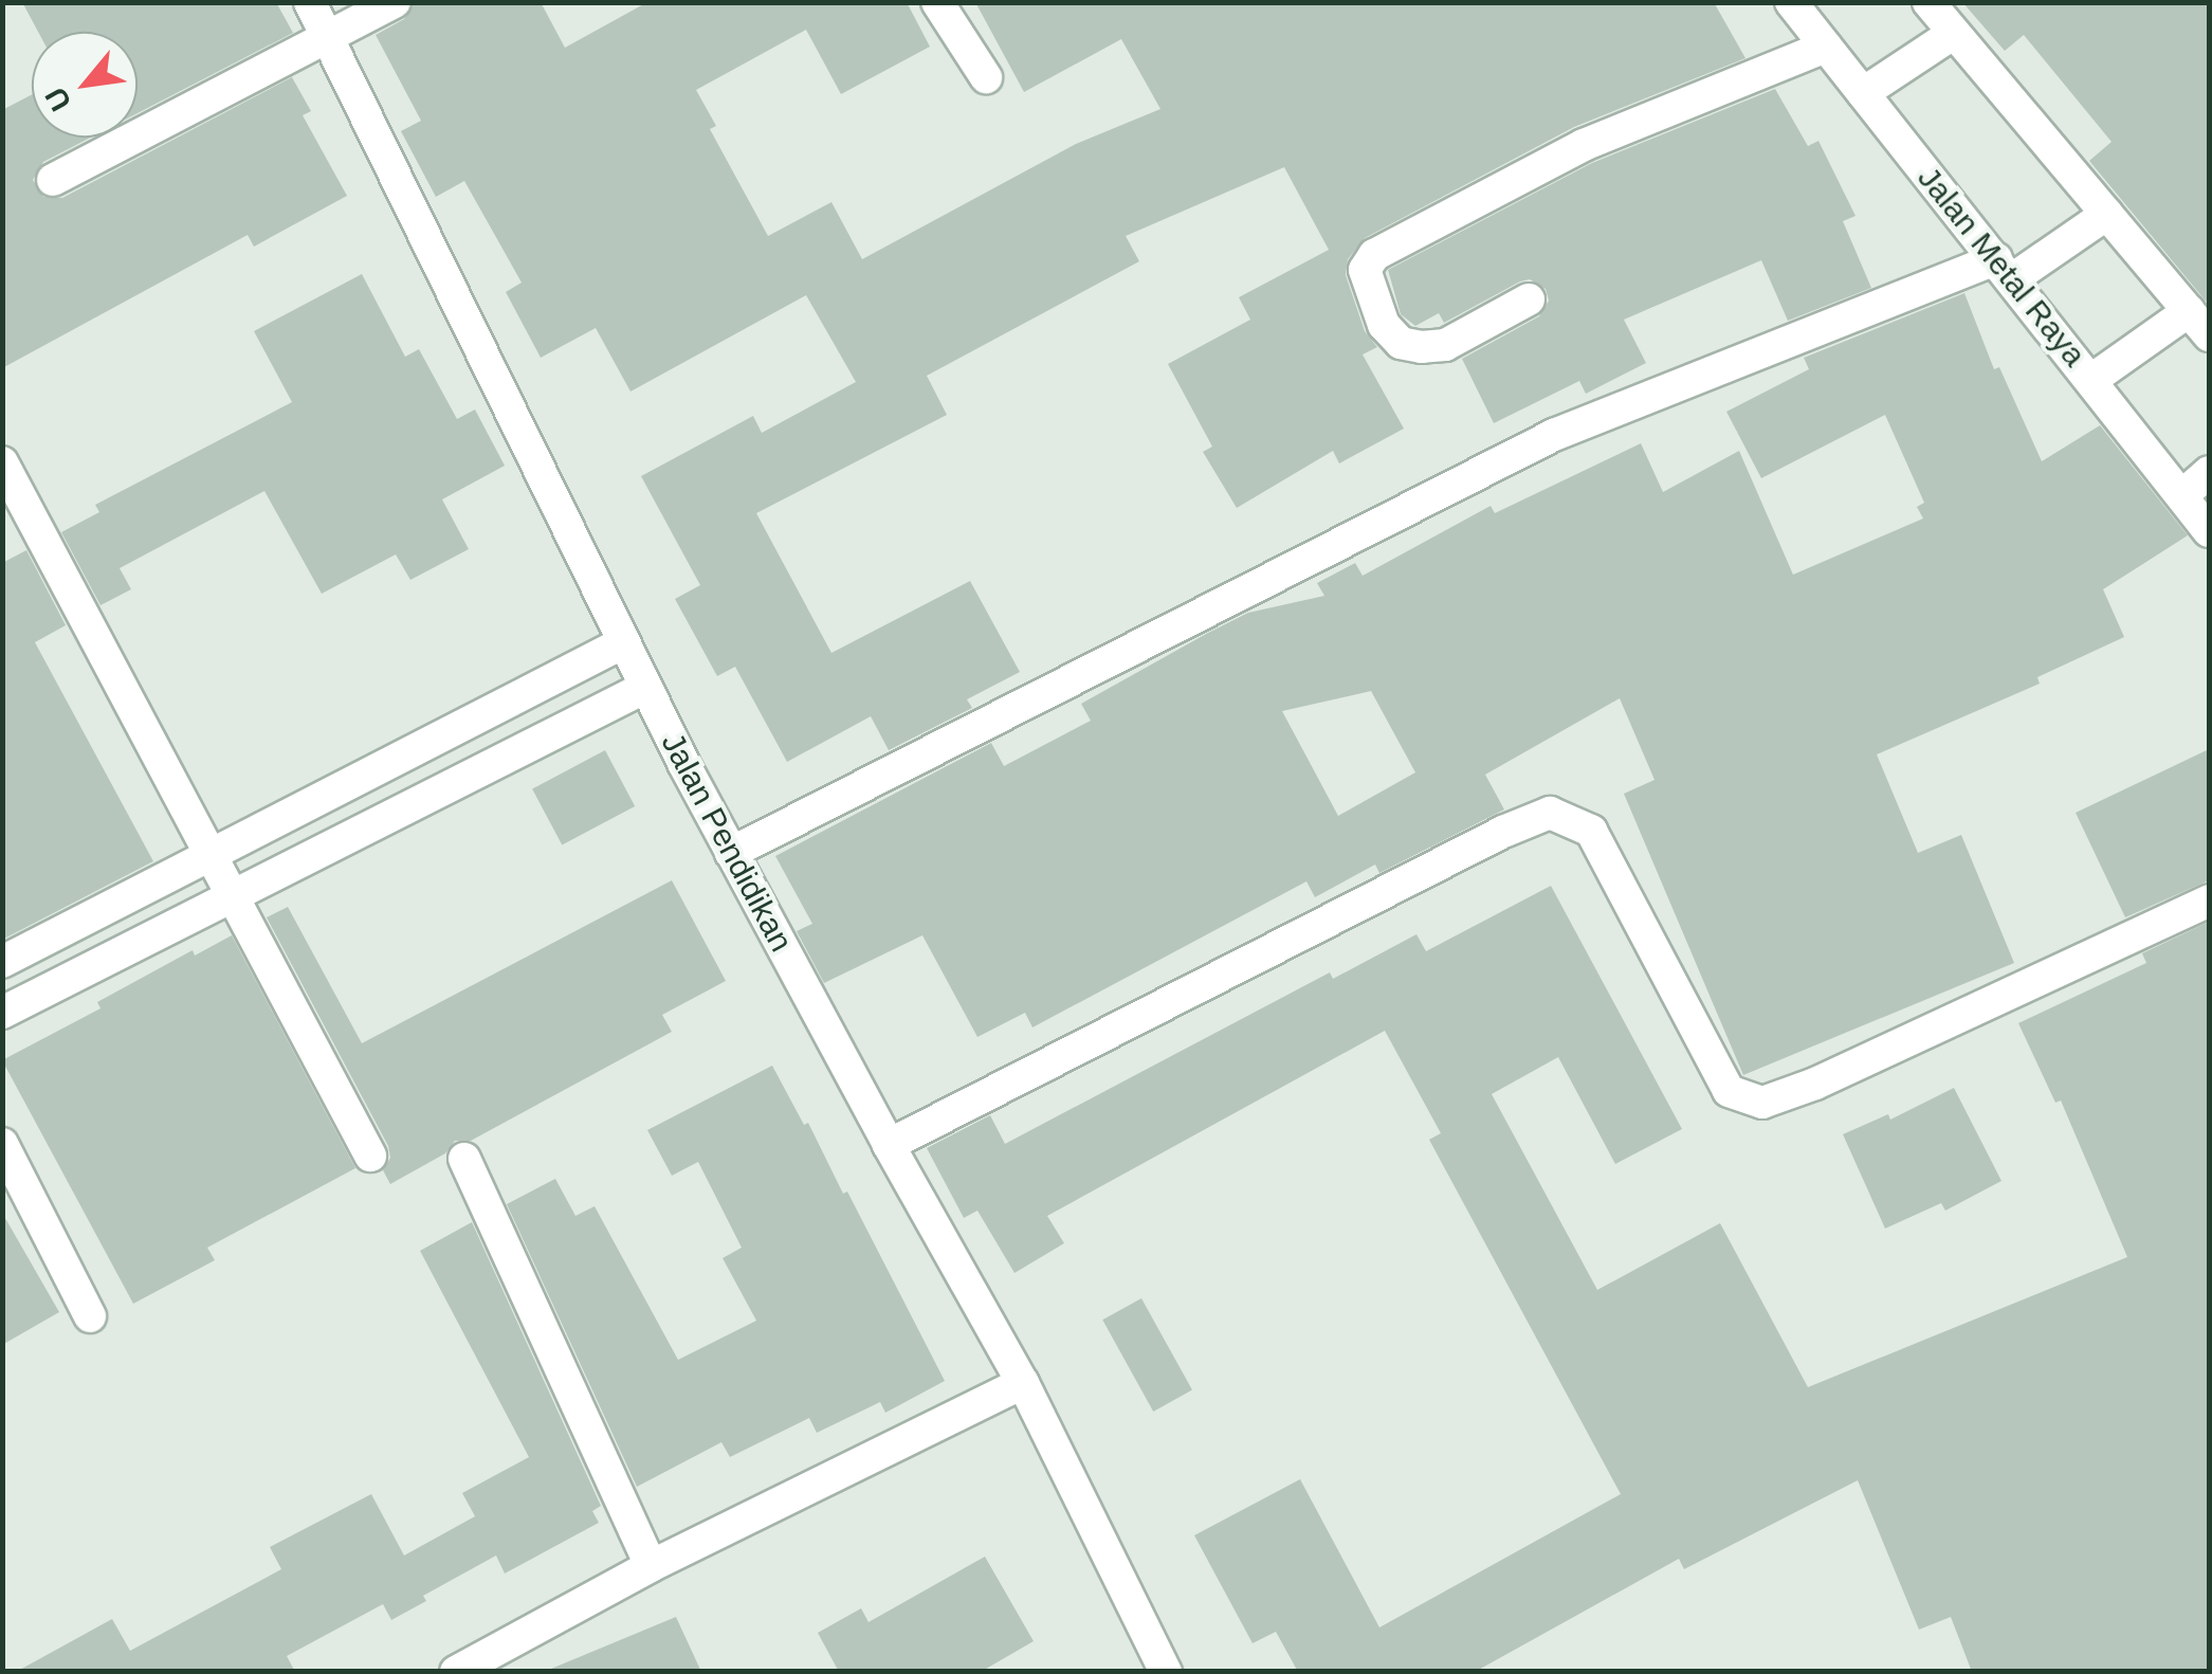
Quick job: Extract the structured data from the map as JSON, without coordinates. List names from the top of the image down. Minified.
{"streets":{"street":["Jalan Metal Raya","Jalan Pendidikan"]},"north":"bottom left"}
